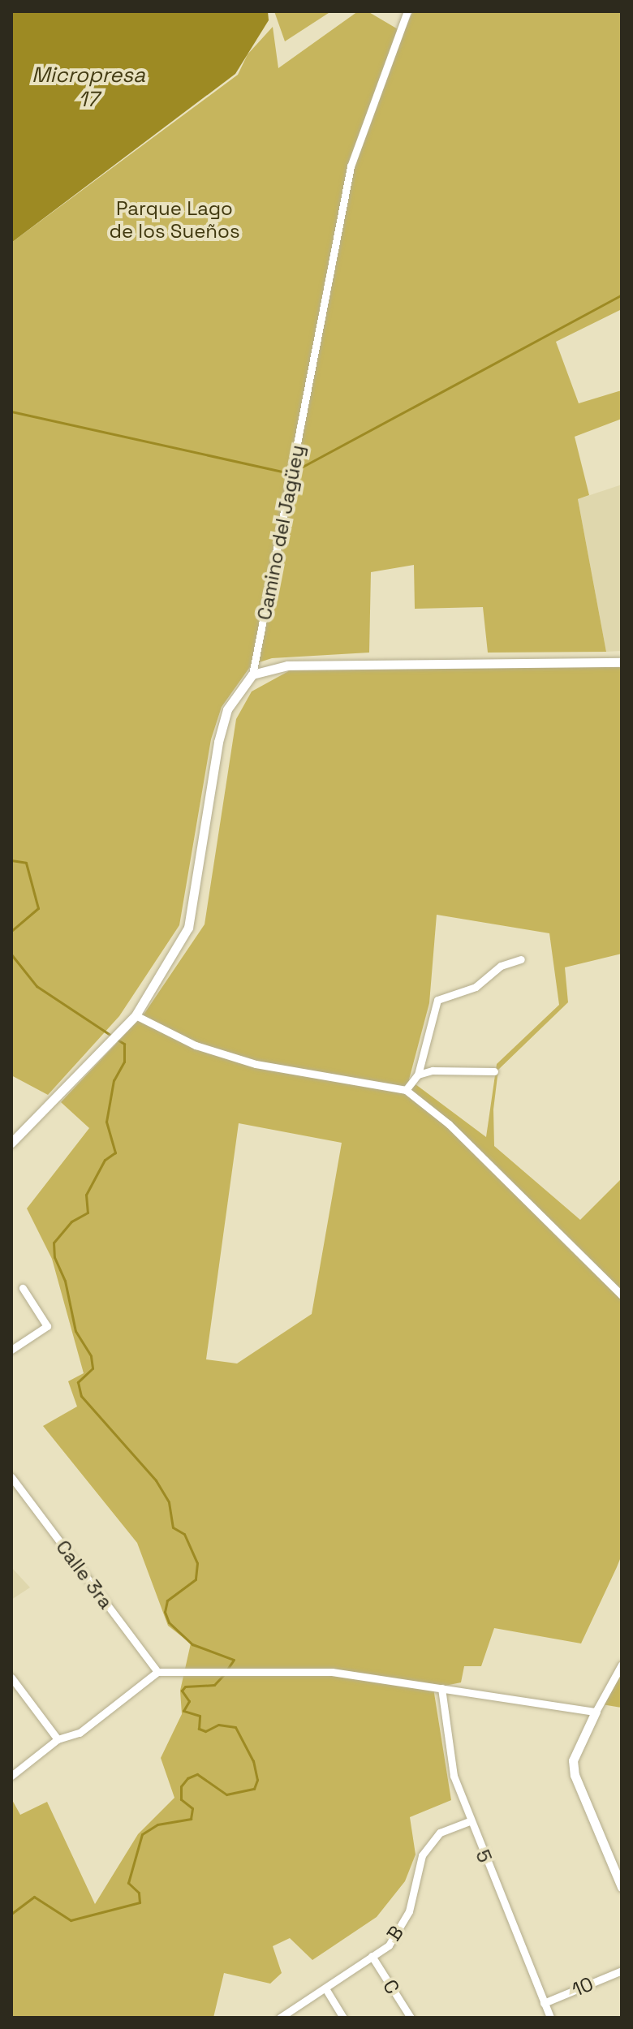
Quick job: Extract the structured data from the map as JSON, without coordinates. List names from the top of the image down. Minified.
{"streets":{"street":["Camino del Jagüey","Calle 3ra","5","B","C","10"]},"crossings":[["5","B"],["5","10"],["B","C"]],"water":["Micropresa 17"],"parks":["Parque Lago de los Sueños"]}
